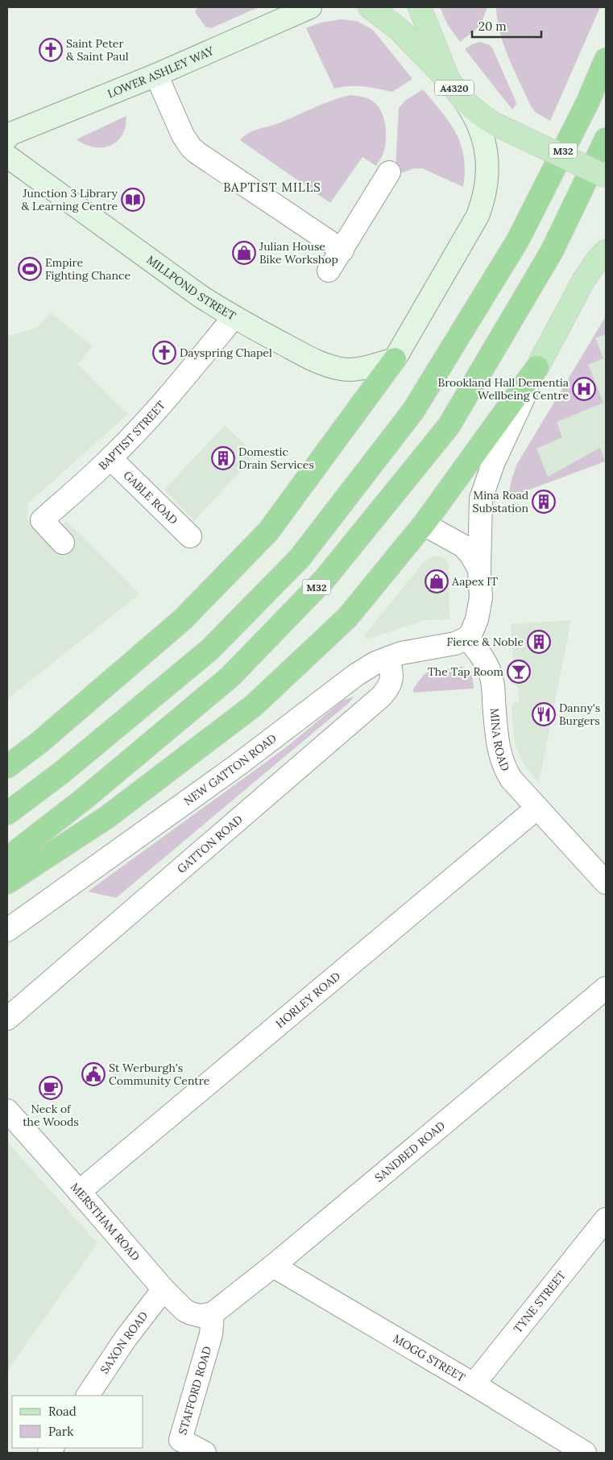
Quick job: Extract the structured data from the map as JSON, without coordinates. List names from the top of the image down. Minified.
{"streets":{"highway":["M32"],"main road":["LOWER ASHLEY WAY","A4320","MILLPOND STREET"],"street":["BAPTIST STREET","GABLE ROAD","MINA ROAD","NEW GATTON ROAD","GATTON ROAD","HORLEY ROAD","SANDBED ROAD","MERSTHAM ROAD","TYNE STREET","SAXON ROAD","MOGG STREET","STAFFORD ROAD"]},"crossings":[["MILLPOND STREET","BAPTIST STREET"],["BAPTIST STREET","GABLE ROAD"],["MINA ROAD","NEW GATTON ROAD"],["MINA ROAD","HORLEY ROAD"],["NEW GATTON ROAD","GATTON ROAD"],["HORLEY ROAD","MERSTHAM ROAD"],["SANDBED ROAD","MERSTHAM ROAD"],["SANDBED ROAD","MOGG STREET"],["SANDBED ROAD","STAFFORD ROAD"],["MERSTHAM ROAD","SAXON ROAD"],["MERSTHAM ROAD","STAFFORD ROAD"],["TYNE STREET","MOGG STREET"]],"districts":["BAPTIST MILLS"],"places":{"church":["Saint Peter & Saint Paul","Dayspring Chapel"],"library":["Junction 3 Library & Learning Centre"],"shop":["Julian House Bike Workshop","Aapex IT"],"sports":["Empire Fighting Chance"],"hospital":["Brookland Hall Dementia Wellbeing Centre"],"building":["Domestic Drain Services","Mina Road Substation","Fierce & Noble"],"bar":["The Tap Room"],"restaurant":["Danny's Burgers"],"public building":["St Werburgh's Community Centre"],"cafe":["Neck of the Woods"]},"legend":["Road","Park"],"scale_bar":"20 m"}
